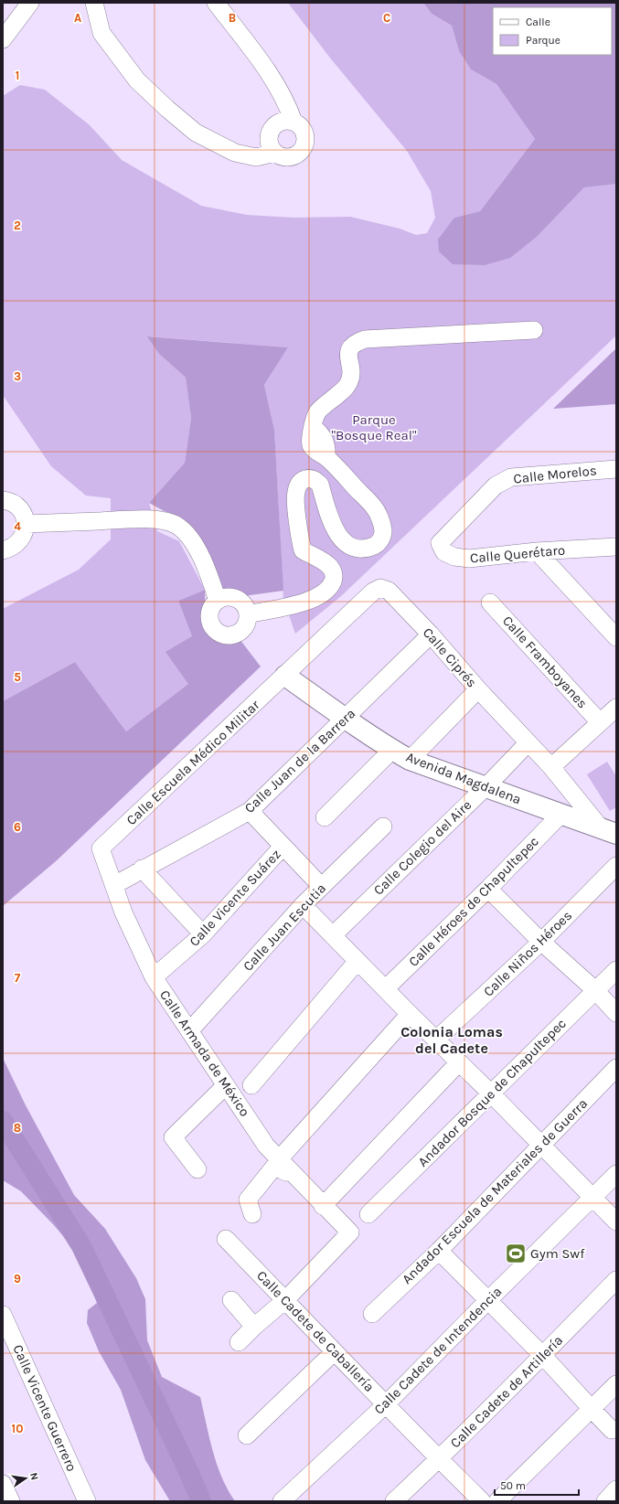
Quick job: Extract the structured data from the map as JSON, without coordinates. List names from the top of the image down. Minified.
{"streets":{"main road":["Avenida Magdalena"],"street":["Calle Morelos","Calle Querétaro","Calle Ciprés","Calle Framboyanes","Calle Juan de la Barrera","Calle Escuela Médico Militar","Calle Colegio del Aire","Calle Vicente Suárez","Calle Héroes de Chapultepec","Calle Juan Escutia","Calle Niños Héroes","Calle Armada de México","Andador Bosque de Chapultepec","Andador Escuela de Materiales de Guerra","Calle Cadete de Caballería","Calle Cadete de Intendencia","Calle Cadete de Artillería","Calle Vicente Guerrero"]},"crossings":[["Calle Morelos","Calle Querétaro"],["Calle Ciprés","Calle Juan de la Barrera"],["Calle Ciprés","Calle Escuela Médico Militar"],["Calle Ciprés","Avenida Magdalena"],["Calle Ciprés","Calle Colegio del Aire"],["Calle Juan de la Barrera","Avenida Magdalena"],["Calle Juan de la Barrera","Calle Armada de México"],["Calle Escuela Médico Militar","Avenida Magdalena"],["Calle Escuela Médico Militar","Calle Armada de México"],["Avenida Magdalena","Calle Colegio del Aire"],["Avenida Magdalena","Calle Héroes de Chapultepec"],["Calle Vicente Suárez","Calle Armada de México"],["Calle Juan Escutia","Calle Armada de México"],["Calle Armada de México","Calle Cadete de Caballería"],["Calle Cadete de Caballería","Calle Cadete de Intendencia"],["Calle Cadete de Caballería","Calle Cadete de Artillería"]],"districts":["Colonia Lomas del Cadete"],"parks":["Parque \"Bosque Real\""],"places":{"sports":["Gym Swf"]},"legend":["Calle","Parque"],"scale_bar":"50 m","north":"right","grid":{"columns":["A","B","C"],"rows":["1","2","3","4","5","6","7","8","9","10"]}}
